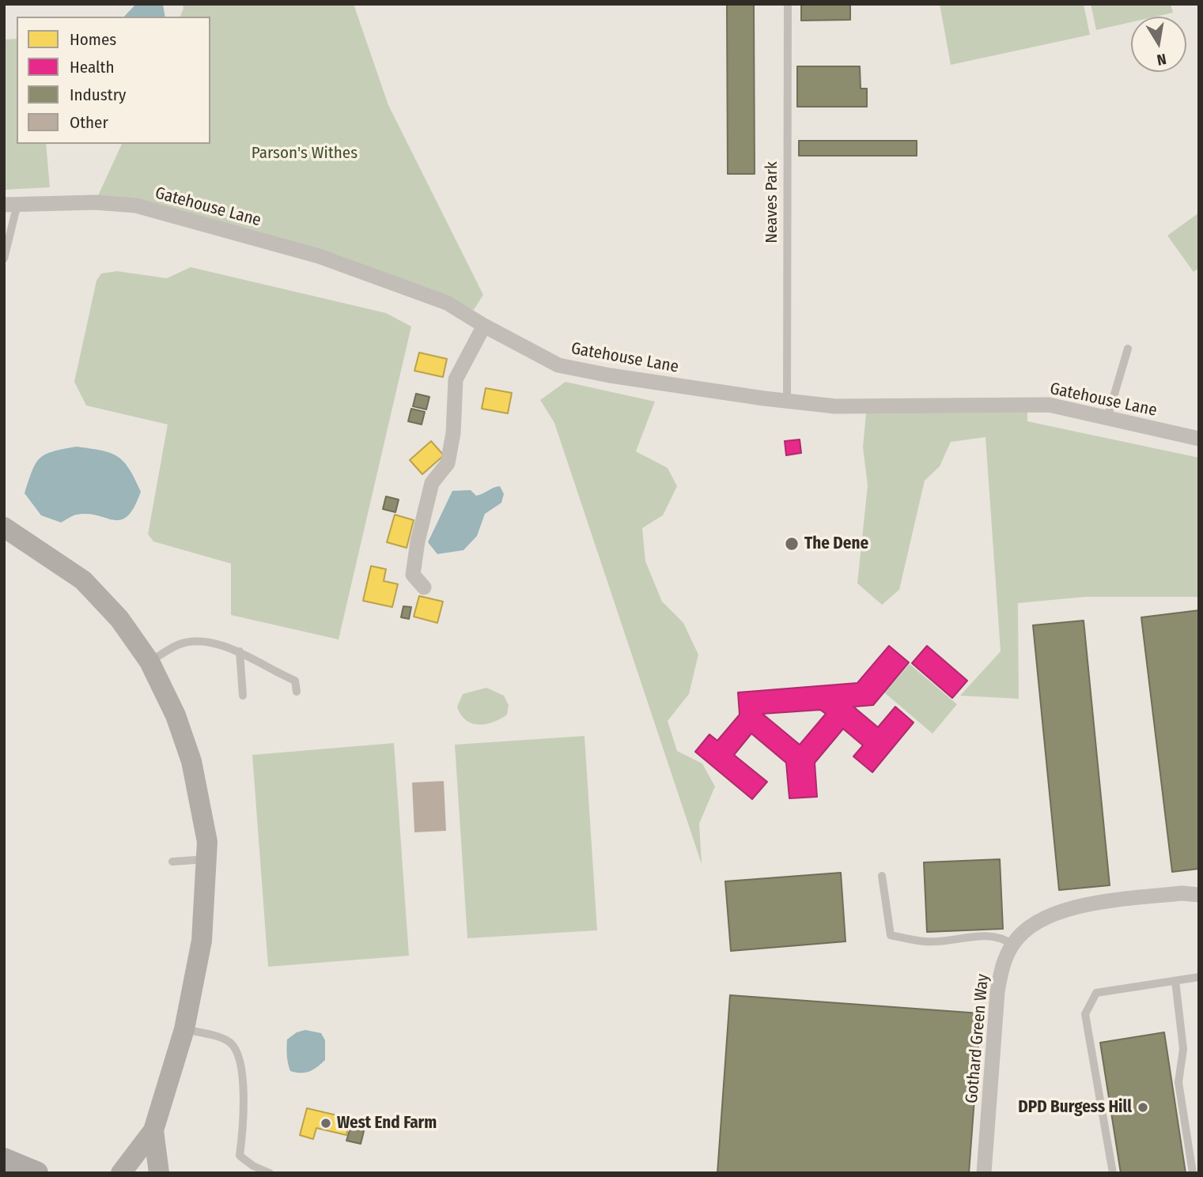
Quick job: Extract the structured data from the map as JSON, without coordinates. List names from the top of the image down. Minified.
{"streets":{"street":["Gatehouse Lane","Gothard Green Way"],"lane":["Neaves Park"]},"crossings":[["Neaves Park","Gatehouse Lane"]],"parks":["Parson's Withes"],"places":["The Dene","DPD Burgess Hill","West End Farm"],"legend":["Homes","Health","Industry","Other"],"north":"bottom"}
